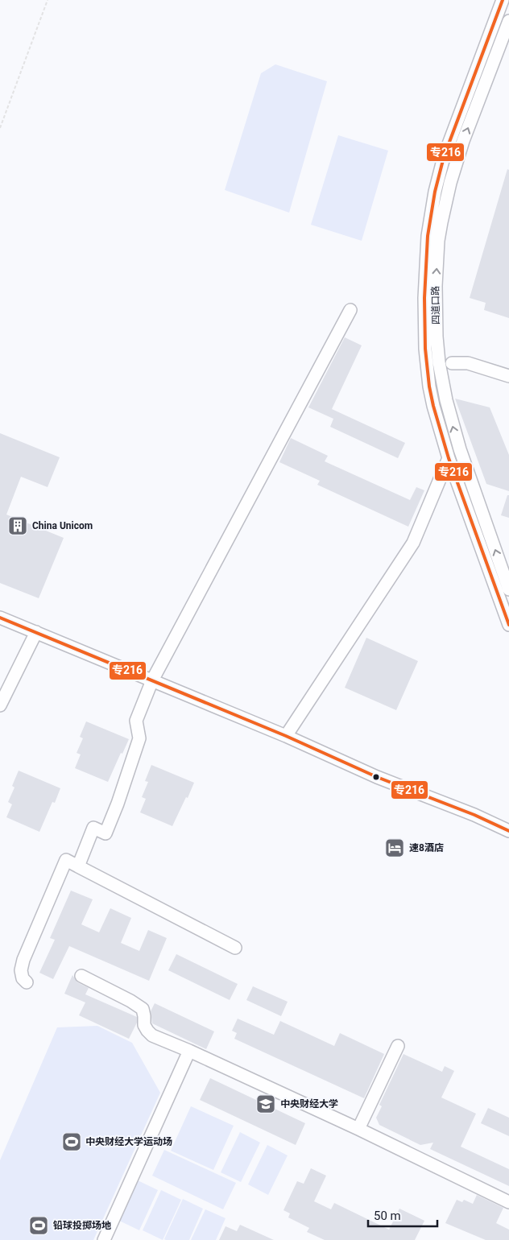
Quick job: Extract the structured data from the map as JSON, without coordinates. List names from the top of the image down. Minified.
{"streets":{"street":["四道口路"]},"places":{"building":["China Unicom"],"hotel":["速8酒店"],"school or university":["中央财经大学"],"sports":["中央财经大学运动场","铅球投掷场地"]},"lines":["transit line 专216"],"scale_bar":"50 m"}
